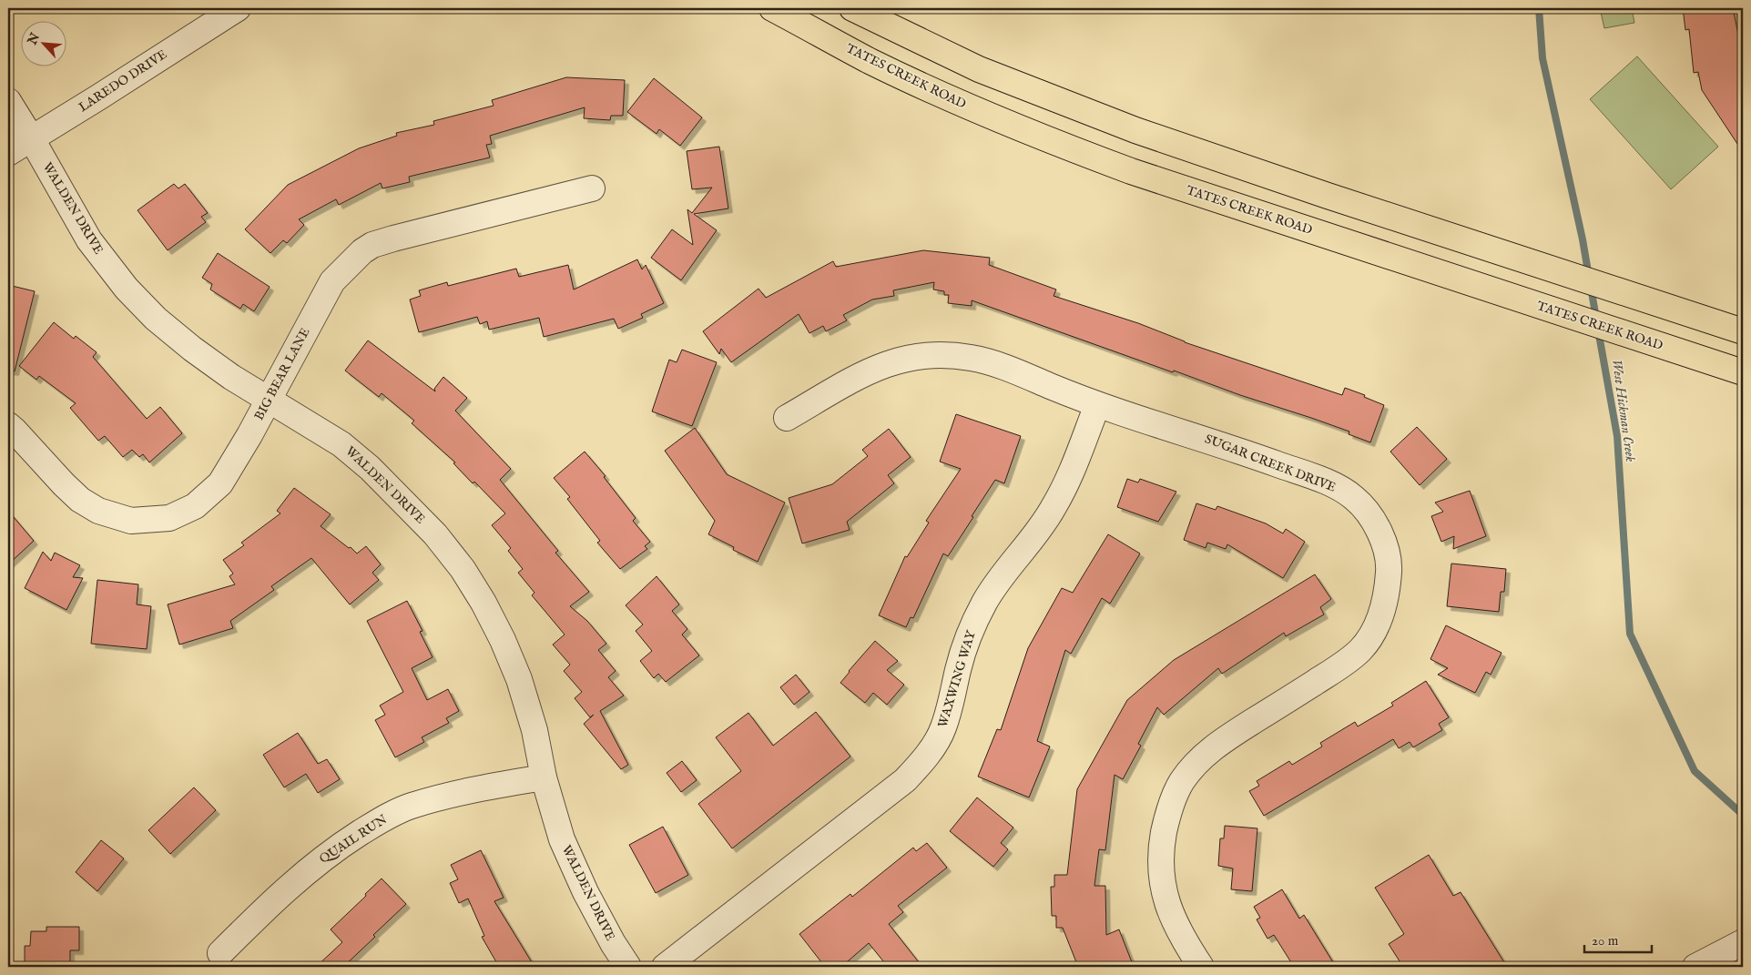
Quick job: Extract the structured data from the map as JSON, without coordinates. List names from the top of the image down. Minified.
{"streets":{"main road":["TATES CREEK ROAD"],"street":["LAREDO DRIVE","WALDEN DRIVE","BIG BEAR LANE","SUGAR CREEK DRIVE","WAXWING WAY","QUAIL RUN"]},"crossings":[["LAREDO DRIVE","WALDEN DRIVE"],["WALDEN DRIVE","BIG BEAR LANE"],["WALDEN DRIVE","QUAIL RUN"],["SUGAR CREEK DRIVE","WAXWING WAY"]],"water":["West Hickman Creek"],"scale_bar":"20 m","north":"top left"}
